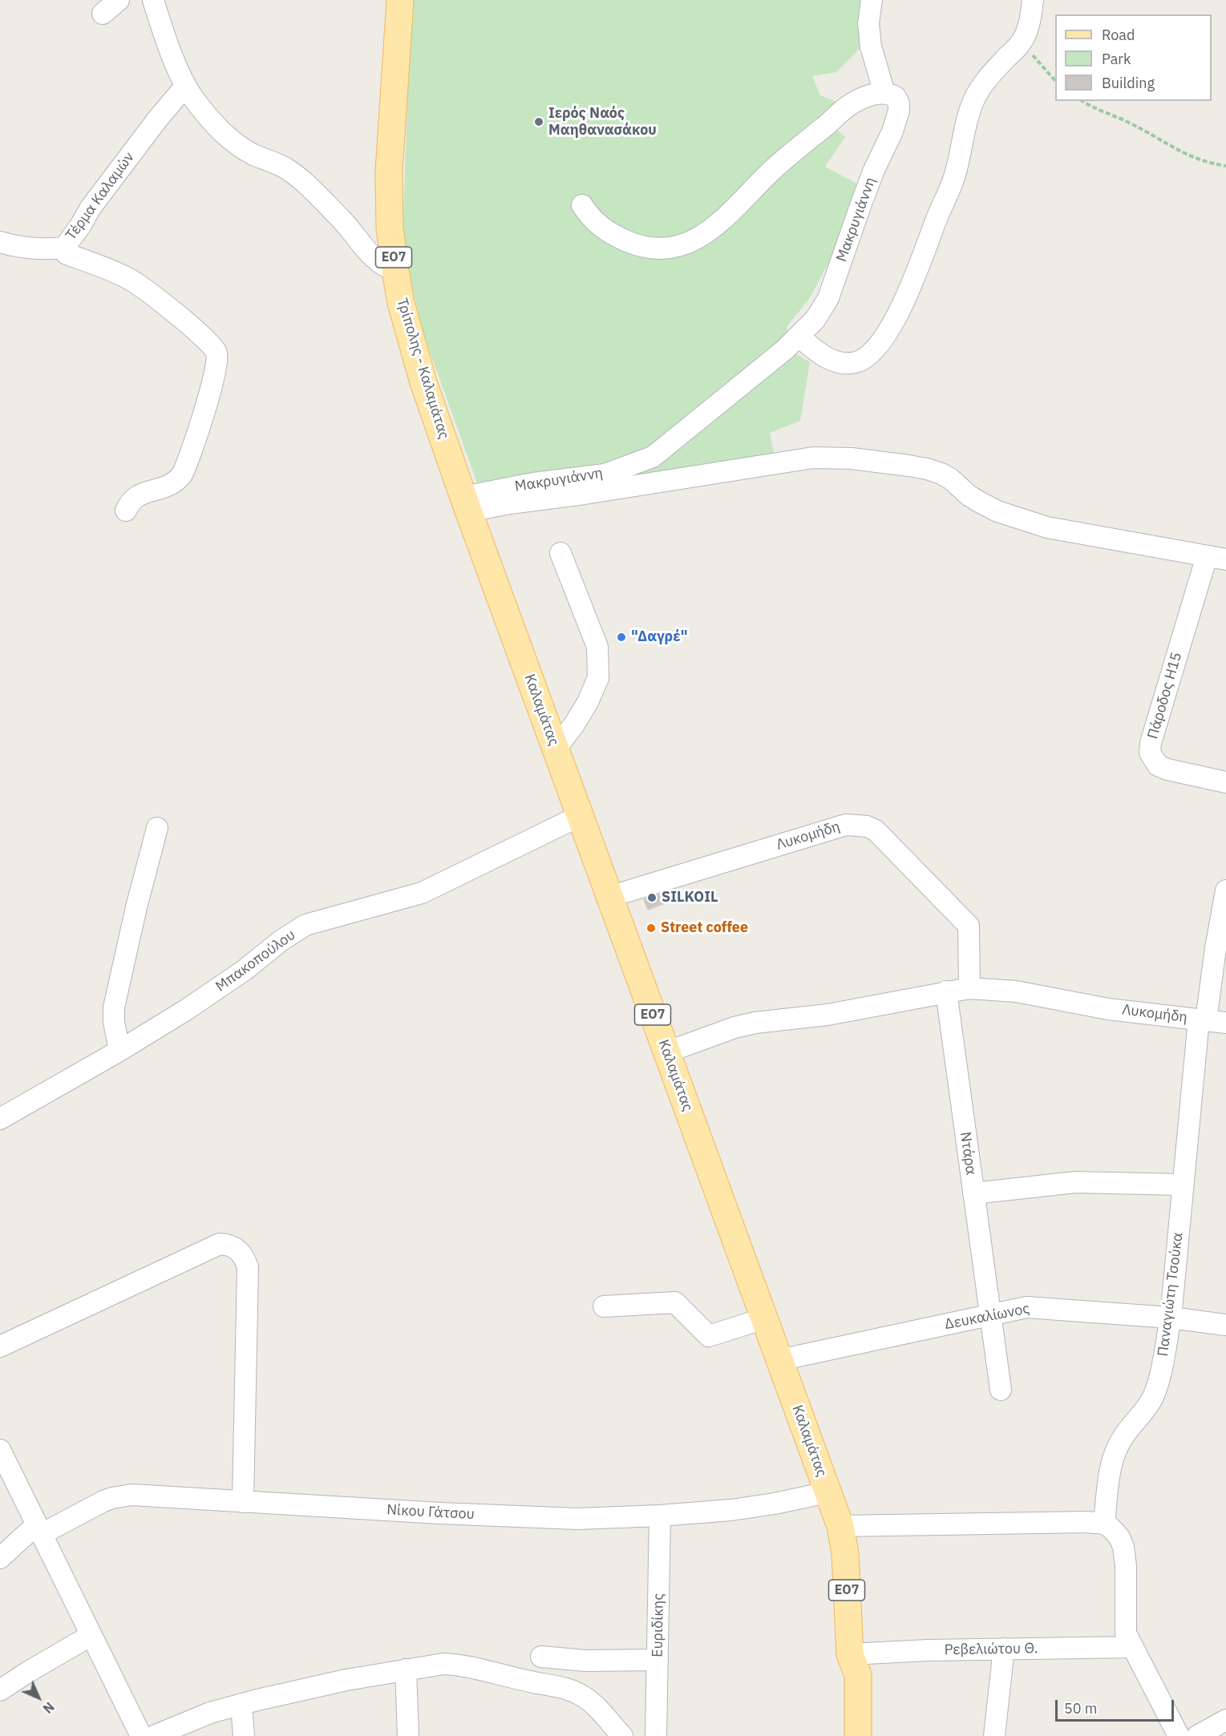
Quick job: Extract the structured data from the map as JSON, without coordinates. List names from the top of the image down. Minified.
{"streets":{"main road":["ΕΟ7","Τρίπολης - Καλαμάτας","Καλαμάτας"],"street":["Τέρμα Καλαμών","Μακρυγιάννη","Πάροδος Η15","Λυκομήδη","Μπακοπούλου","Ντάρα","Παναγιώτη Τσούκα","Δευκαλίωνος","Νίκου Γάτσου","Ευριδίκης","Ρεβελιώτου Θ."]},"crossings":[["Μακρυγιάννη","Τρίπολης - Καλαμάτας"],["Μακρυγιάννη","Καλαμάτας"],["Τρίπολης - Καλαμάτας","Καλαμάτας"],["Καλαμάτας","Λυκομήδη"],["Καλαμάτας","Μπακοπούλου"],["Καλαμάτας","Δευκαλίωνος"],["Καλαμάτας","Νίκου Γάτσου"],["Καλαμάτας","Ρεβελιώτου Θ."],["Λυκομήδη","Ντάρα"],["Λυκομήδη","Παναγιώτη Τσούκα"],["Ντάρα","Δευκαλίωνος"],["Παναγιώτη Τσούκα","Δευκαλίωνος"],["Νίκου Γάτσου","Ευριδίκης"]],"places":["Ιερός Ναός Μαηθανασάκου","\"Δαγρέ\"","SILKOIL","Street coffee"],"legend":["Road","Park","Building"],"scale_bar":"50 m","north":"bottom right"}
